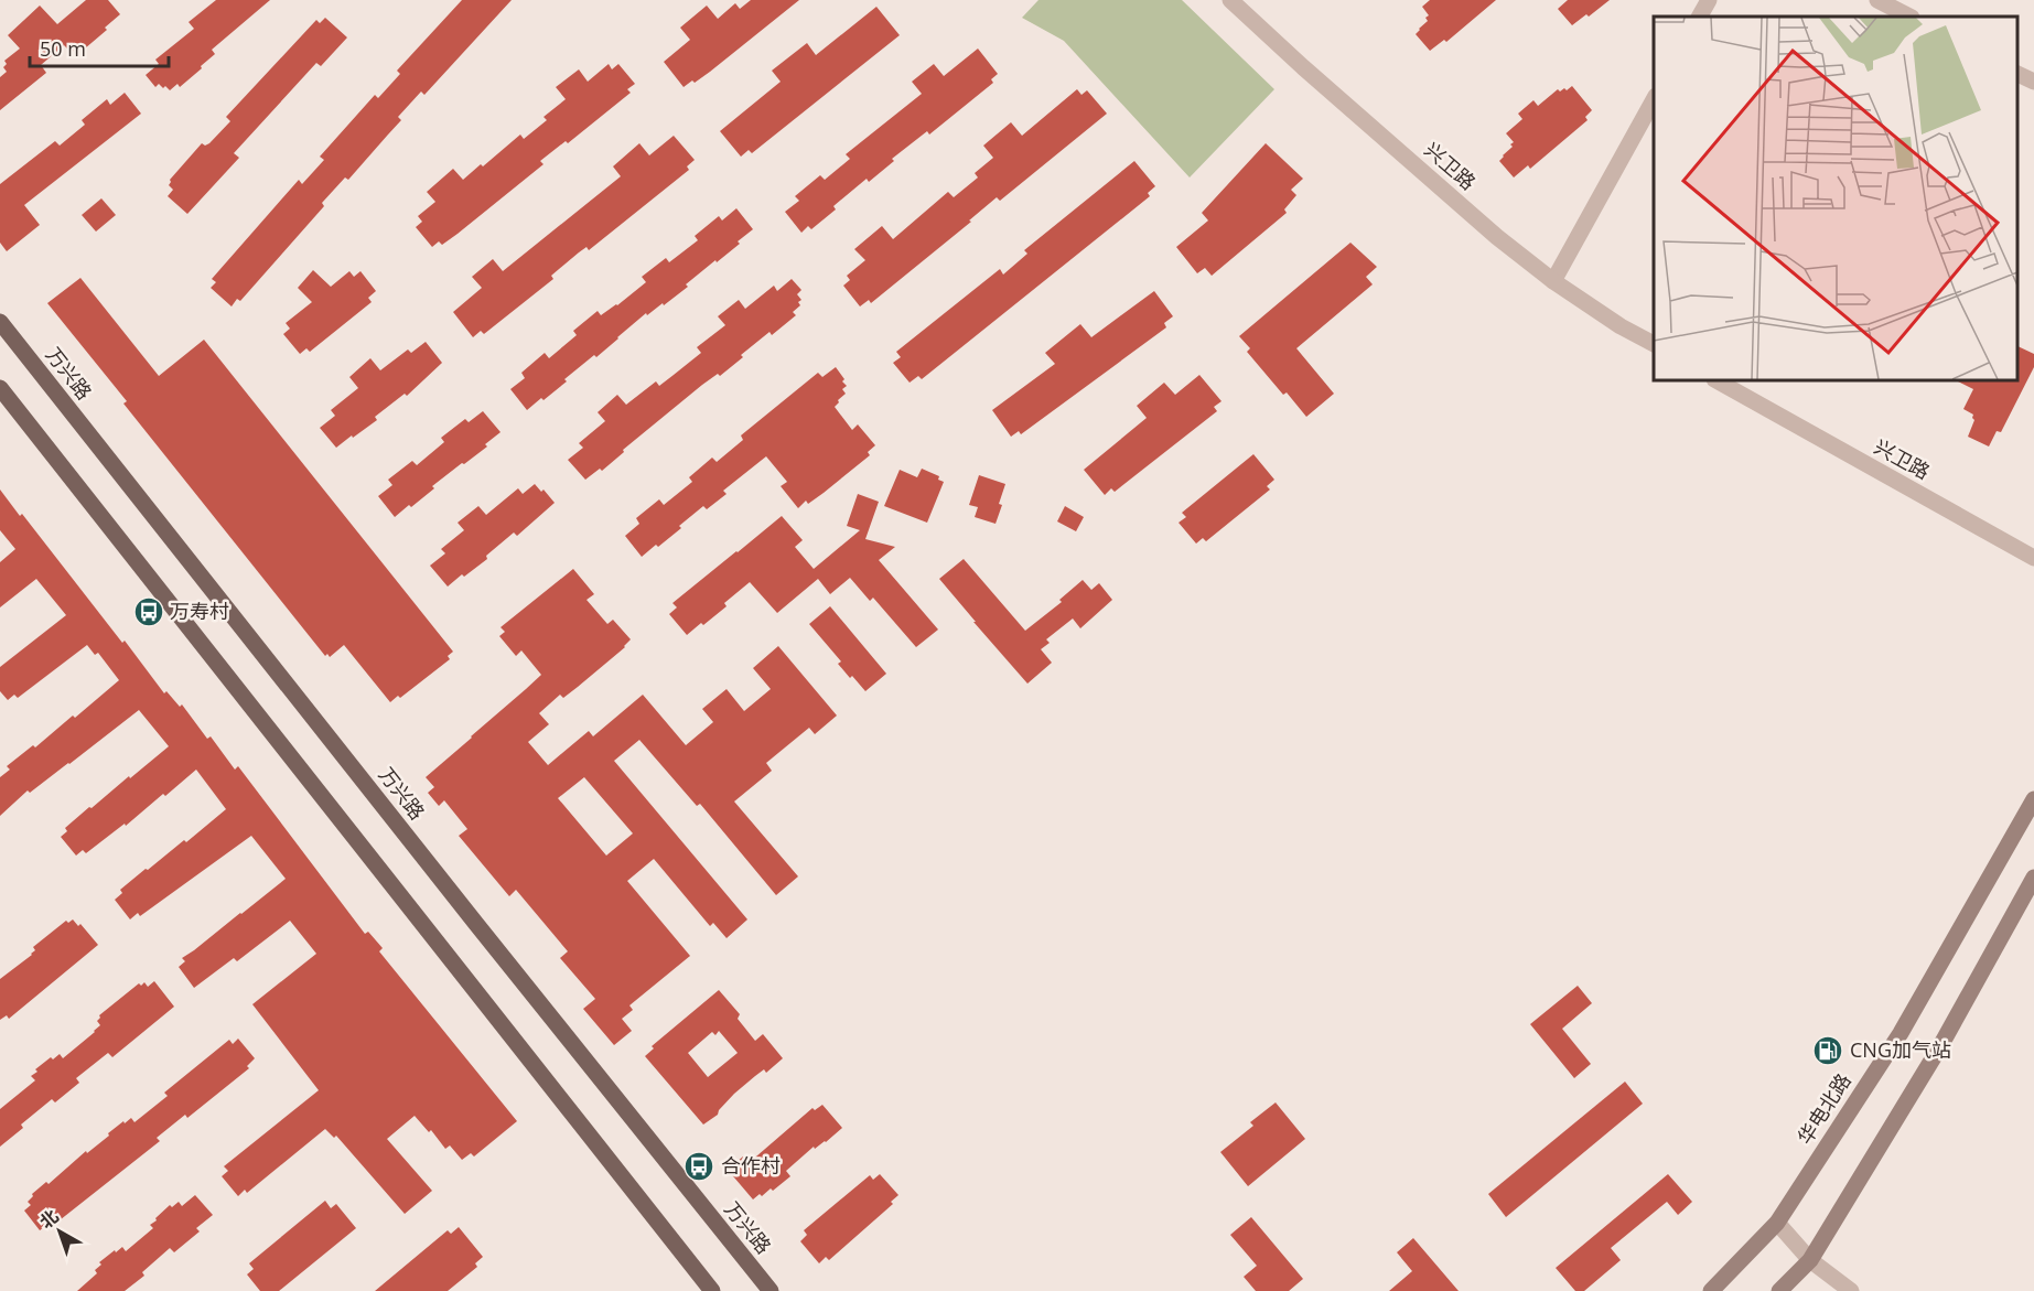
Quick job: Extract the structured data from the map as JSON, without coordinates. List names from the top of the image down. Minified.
{"streets":{"main road":["万兴路","华电北路"],"street":["兴卫路"]},"places":{"bus stop":["万寿村","合作村"],"fuel station":["CNG加气站"]},"scale_bar":"50 m","north":"top left"}
